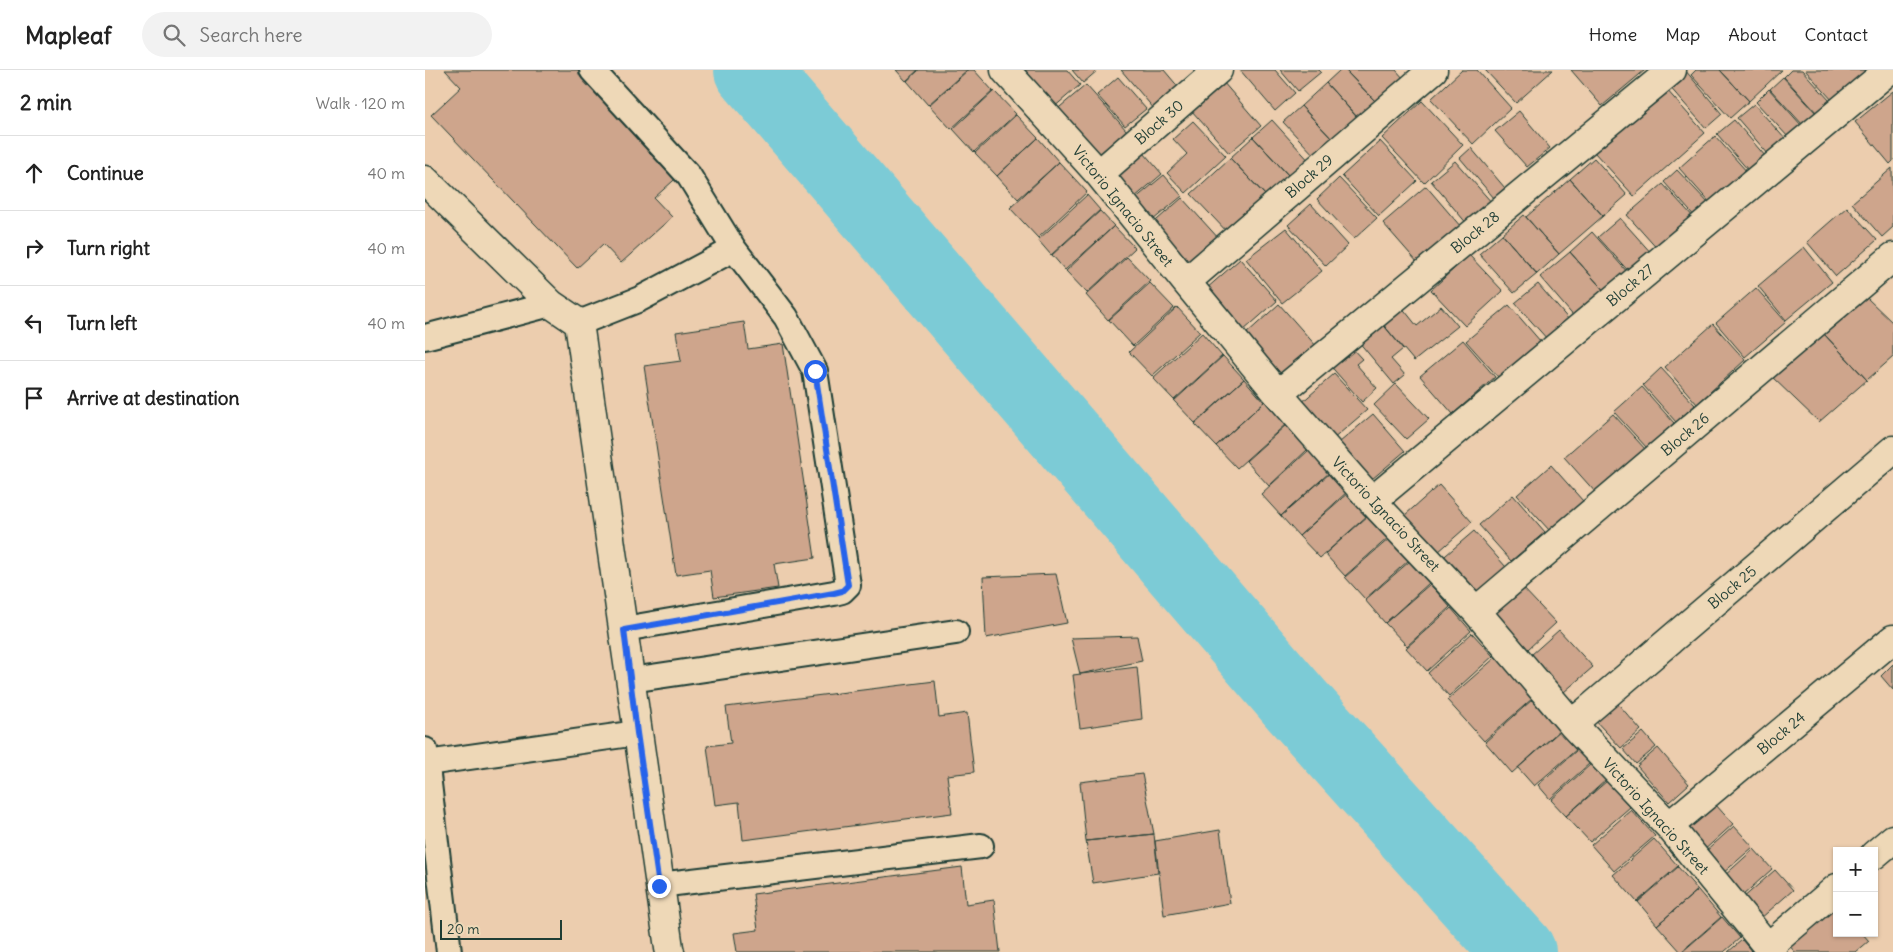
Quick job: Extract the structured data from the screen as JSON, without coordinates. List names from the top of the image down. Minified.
{"streets":{"street":["Block 30","Block 29","Victorio Ignacio Street","Block 28","Block 27","Block 26","Block 25","Block 24"]},"crossings":[["Block 30","Victorio Ignacio Street"],["Block 29","Victorio Ignacio Street"],["Victorio Ignacio Street","Block 28"],["Victorio Ignacio Street","Block 27"],["Victorio Ignacio Street","Block 26"],["Victorio Ignacio Street","Block 25"],["Victorio Ignacio Street","Block 24"]],"scale_bar":"20 m","page":{"header":"Mapleaf","search":"Search here","nav":["Home","Map","About","Contact"],"heading":["2 min","Walk · 120 m"],"list":[["Continue","40 m"],["Turn right","40 m"],["Turn left","40 m"],"Arrive at destination"],"map_buttons":["+","−"],"scale":"20 m"}}
